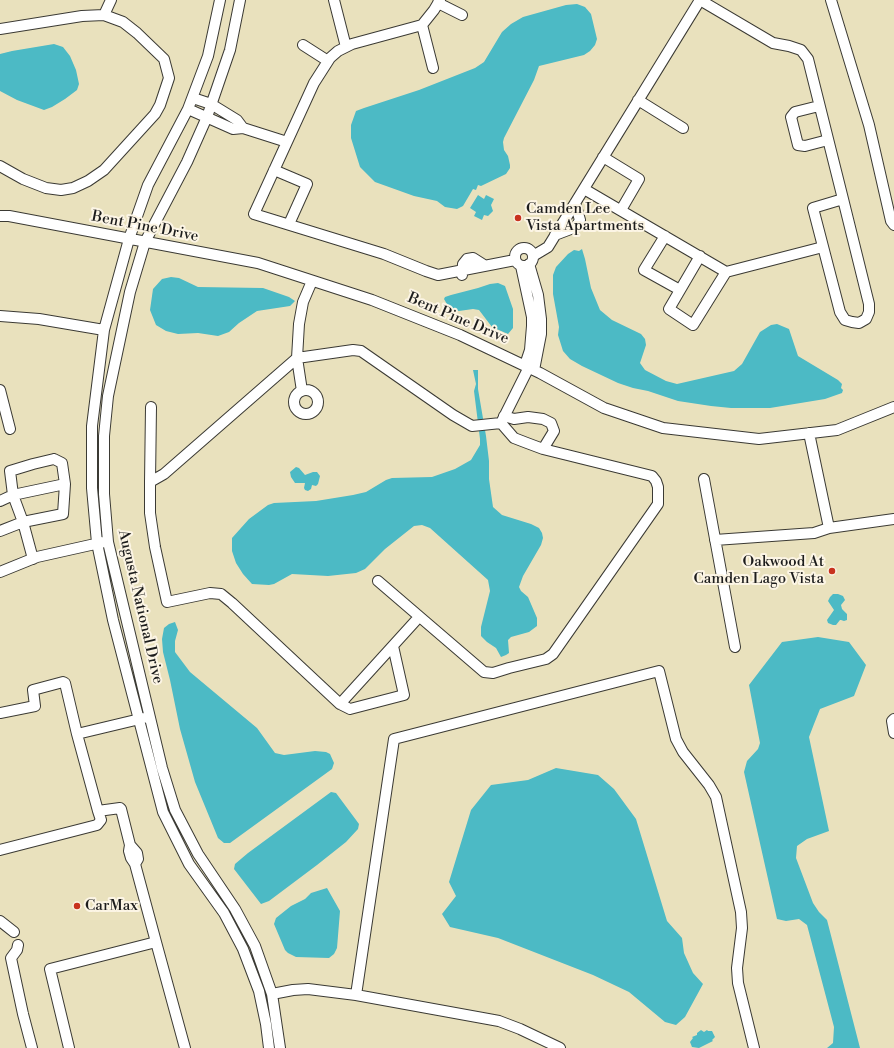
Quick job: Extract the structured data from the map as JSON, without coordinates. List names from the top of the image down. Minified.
{"streets":{"street":["Bent Pine Drive","Augusta National Drive"]},"crossings":[["Bent Pine Drive","Augusta National Drive"]],"places":["Camden Lee Vista Apartments","Oakwood At Camden Lago Vista","CarMax"]}
